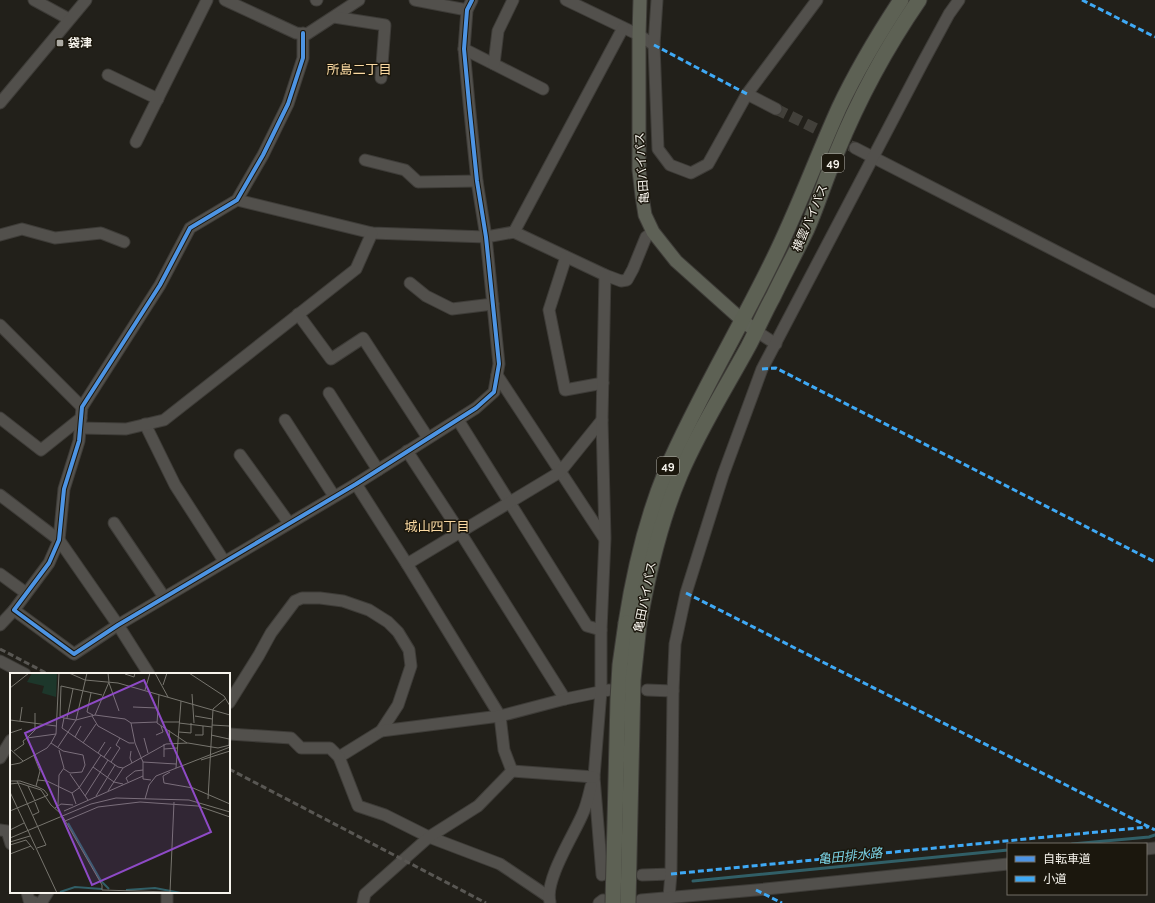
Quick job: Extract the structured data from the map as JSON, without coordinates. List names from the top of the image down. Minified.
{"streets":{"highway":["49","亀田バイパス","横雲バイパス"]},"crossings":[["亀田バイパス","横雲バイパス"]],"districts":["所島二丁目","城山四丁目"],"water":["亀田排水路"],"places":{"transit":["袋津"]},"legend":["自転車道","小道"]}
